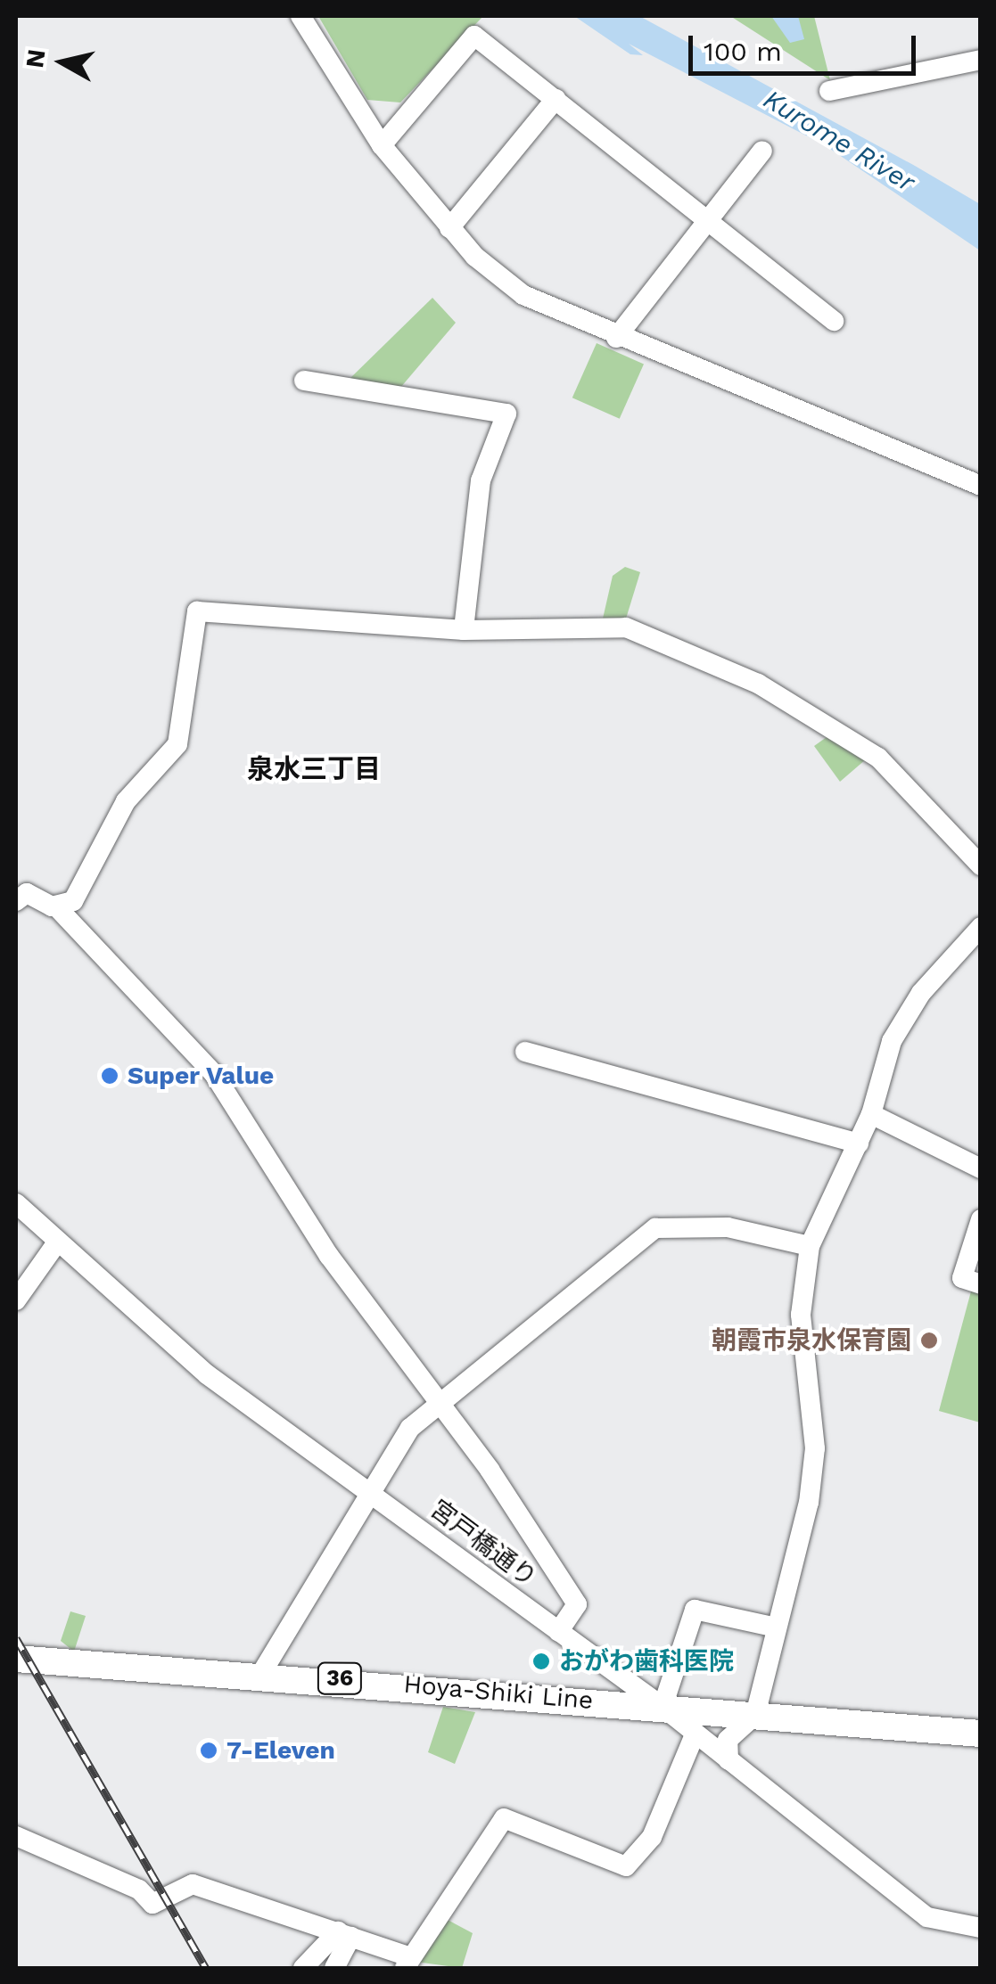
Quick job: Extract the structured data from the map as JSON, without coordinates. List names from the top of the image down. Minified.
{"streets":{"main road":["36","Hoya-Shiki Line"],"street":["宮戸橋通り"]},"crossings":[["宮戸橋通り","Hoya-Shiki Line"]],"districts":["泉水三丁目"],"water":["Kurome River"],"places":["Super Value","朝霞市泉水保育園","おがわ歯科医院","7-Eleven"],"scale_bar":"100 m","north":"left"}
